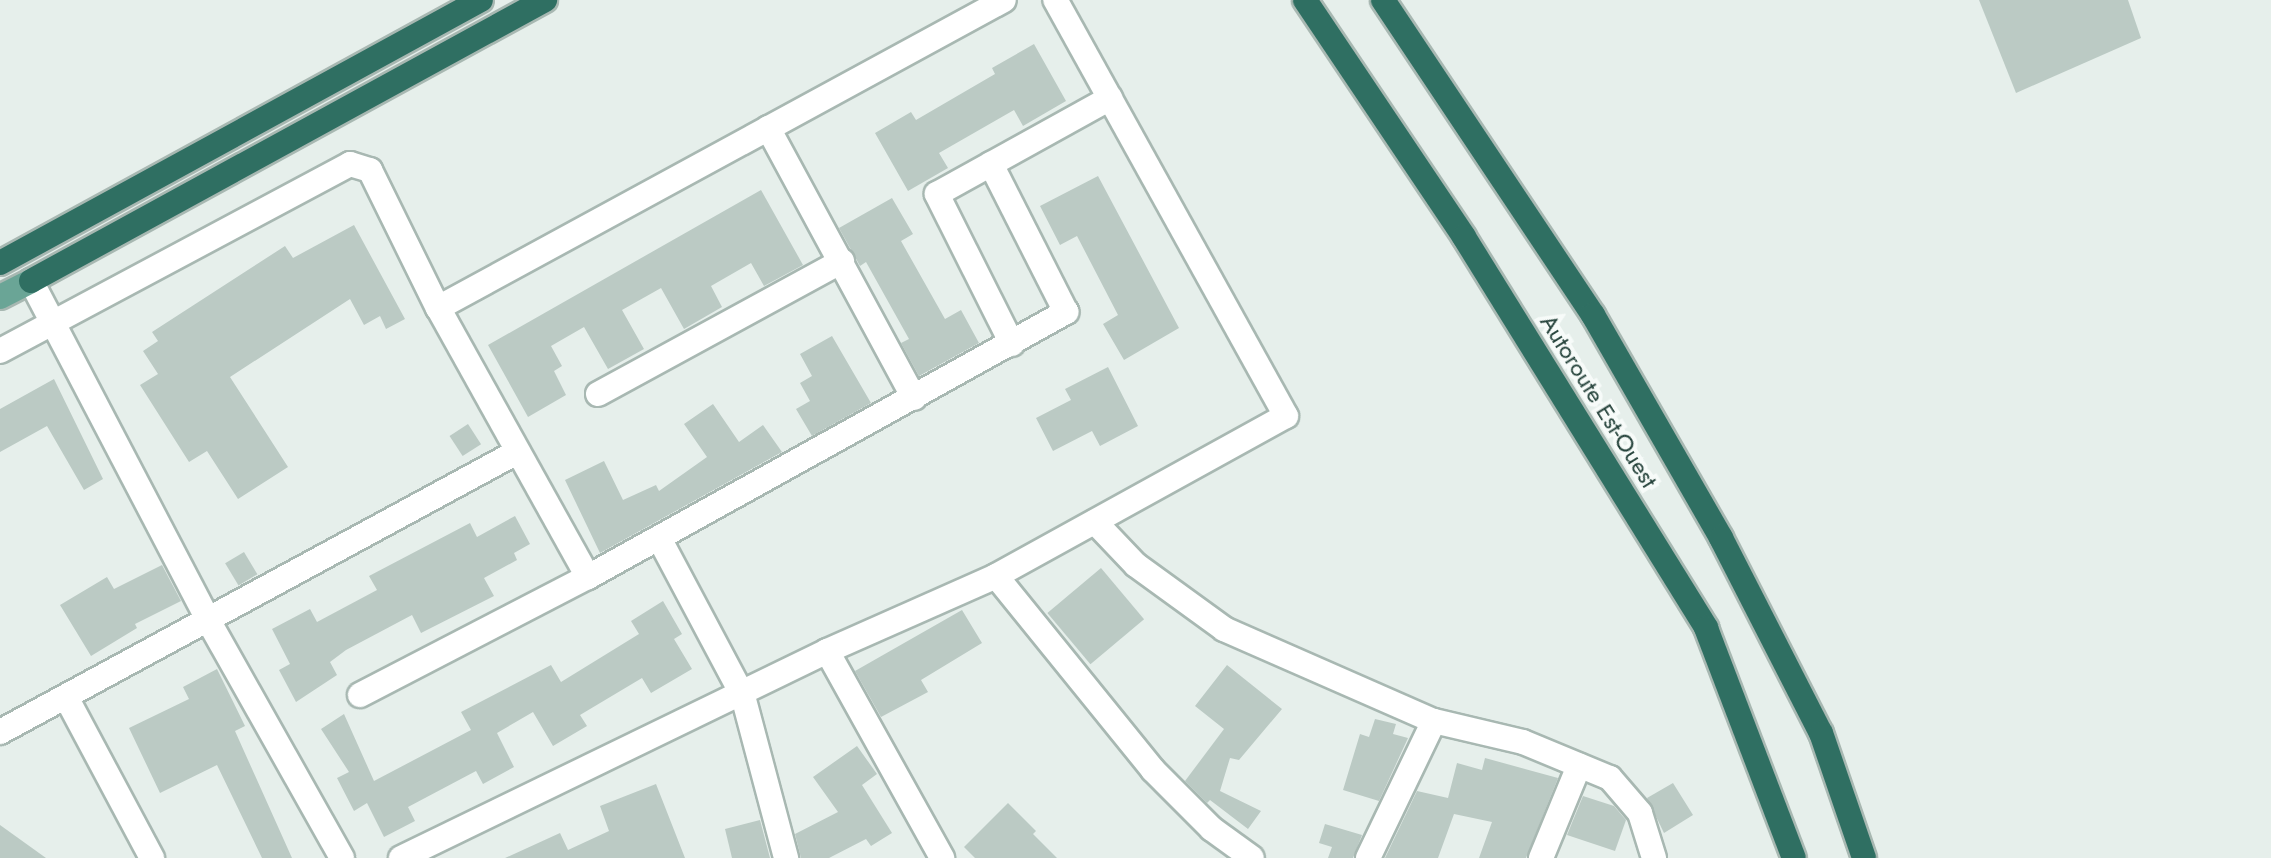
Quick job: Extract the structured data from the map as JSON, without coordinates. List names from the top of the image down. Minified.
{"streets":{"highway":["Autoroute Est-Ouest"]}}
